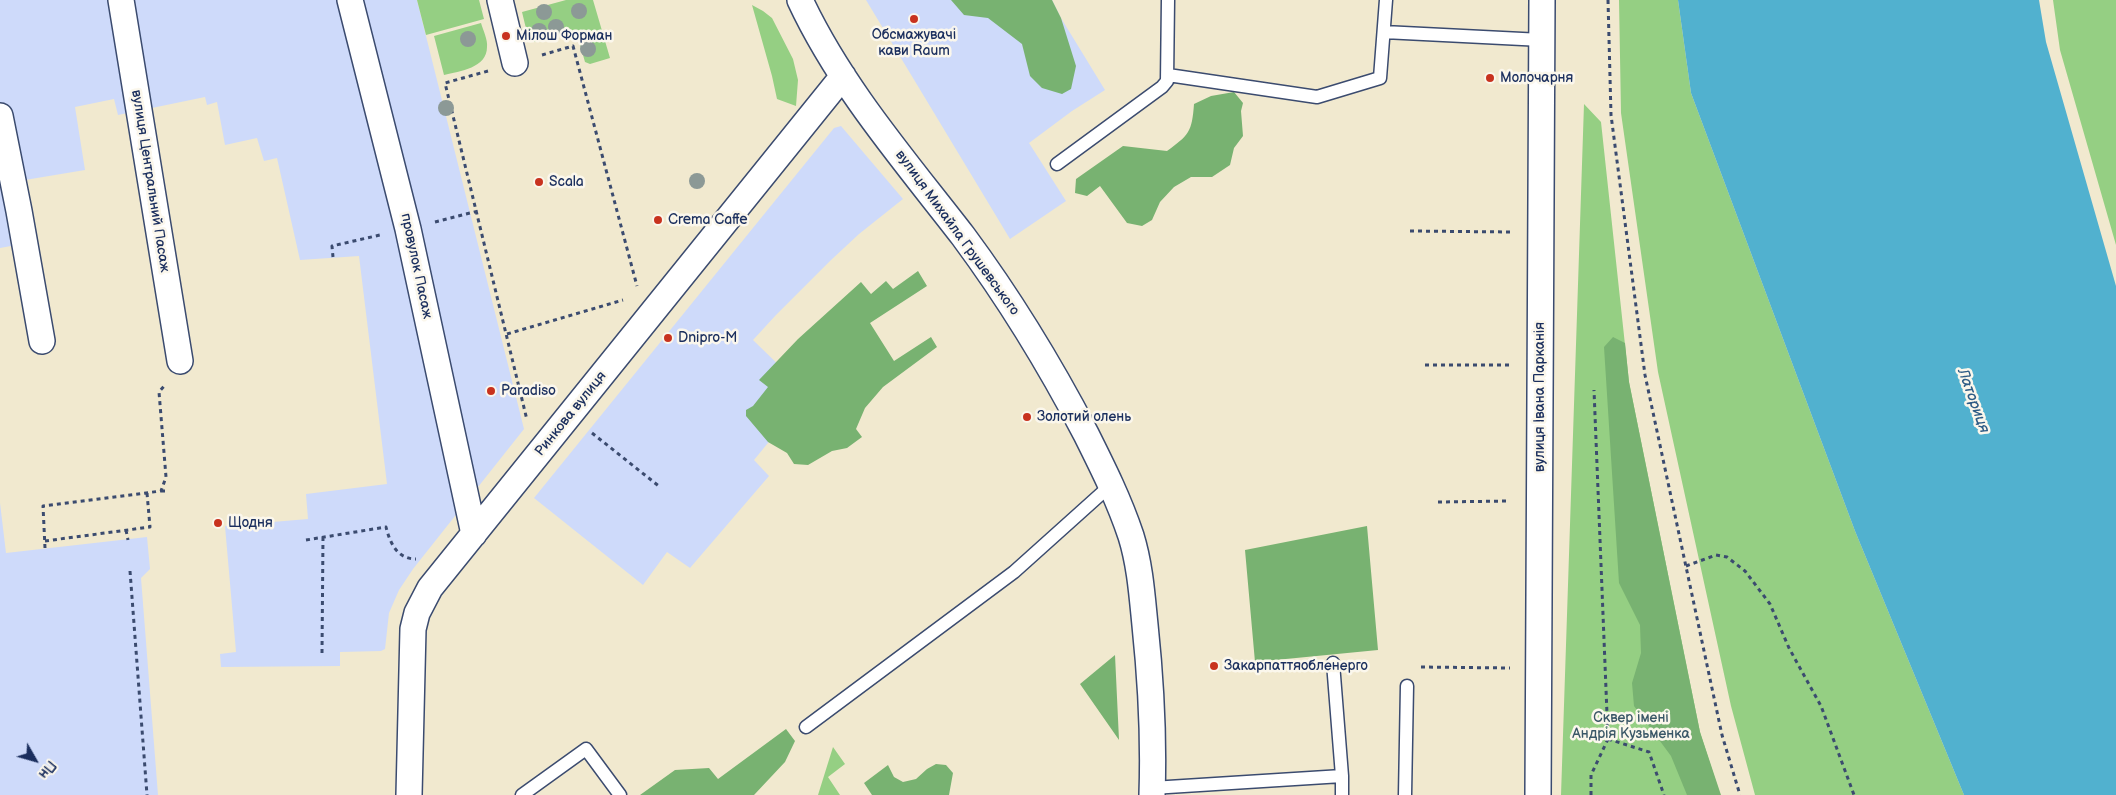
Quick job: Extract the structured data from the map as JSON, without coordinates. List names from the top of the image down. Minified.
{"streets":{"street":["вулиця Центральний Пасаж","вулиця Михайла Грушевського","провулок Пасаж","вулиця Івана Парканія","Ринкова вулиця"]},"crossings":[["вулиця Михайла Грушевського","Ринкова вулиця"],["провулок Пасаж","Ринкова вулиця"]],"water":["Латориця"],"parks":["Сквер імені Андрія Кузьменка"],"places":["Обсмажувачі кави Raum","Мілош Форман","Молочарня","Scala","Crema Caffe","Dnipro-M","Paradiso","Золотий олень","Щодня","Закарпаттяобленерго"],"north":"bottom right"}
